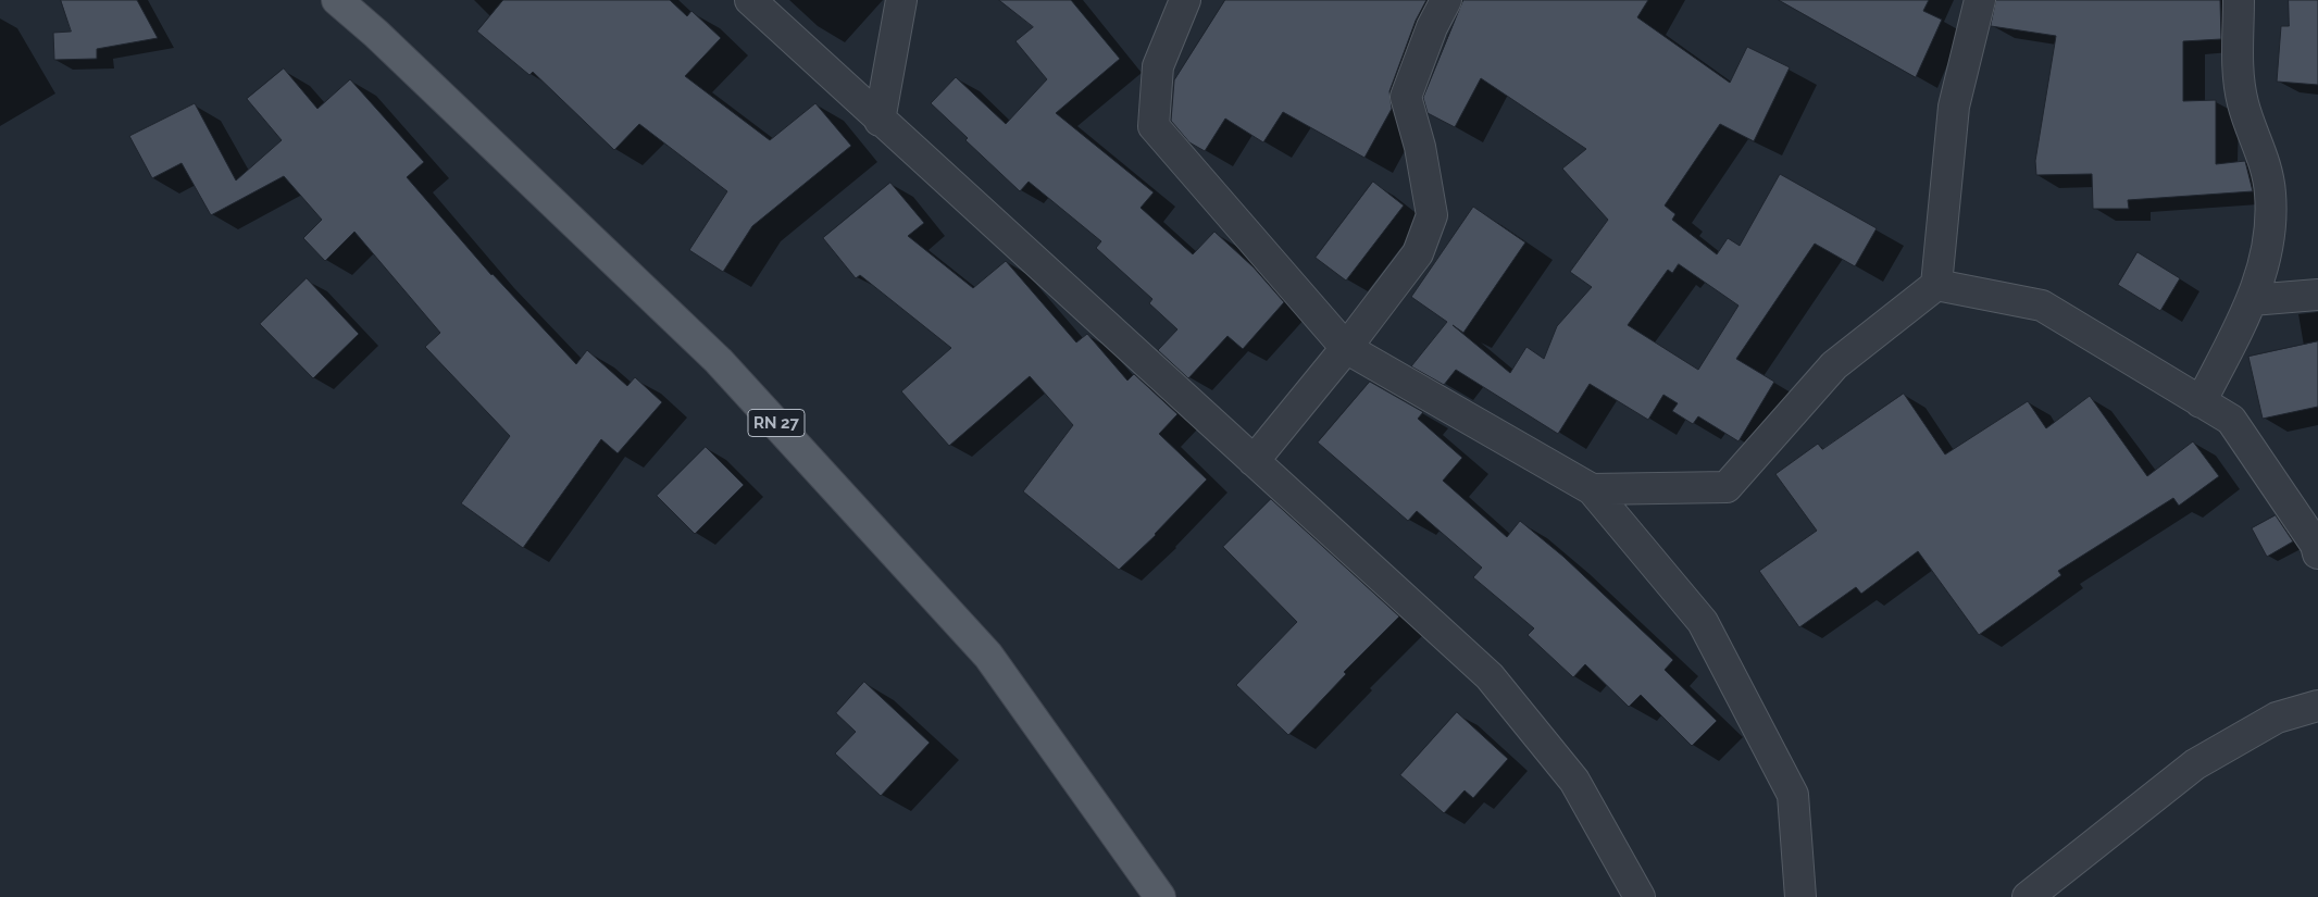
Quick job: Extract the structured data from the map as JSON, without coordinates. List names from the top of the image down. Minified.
{"streets":{"main road":["RN 27"]}}
